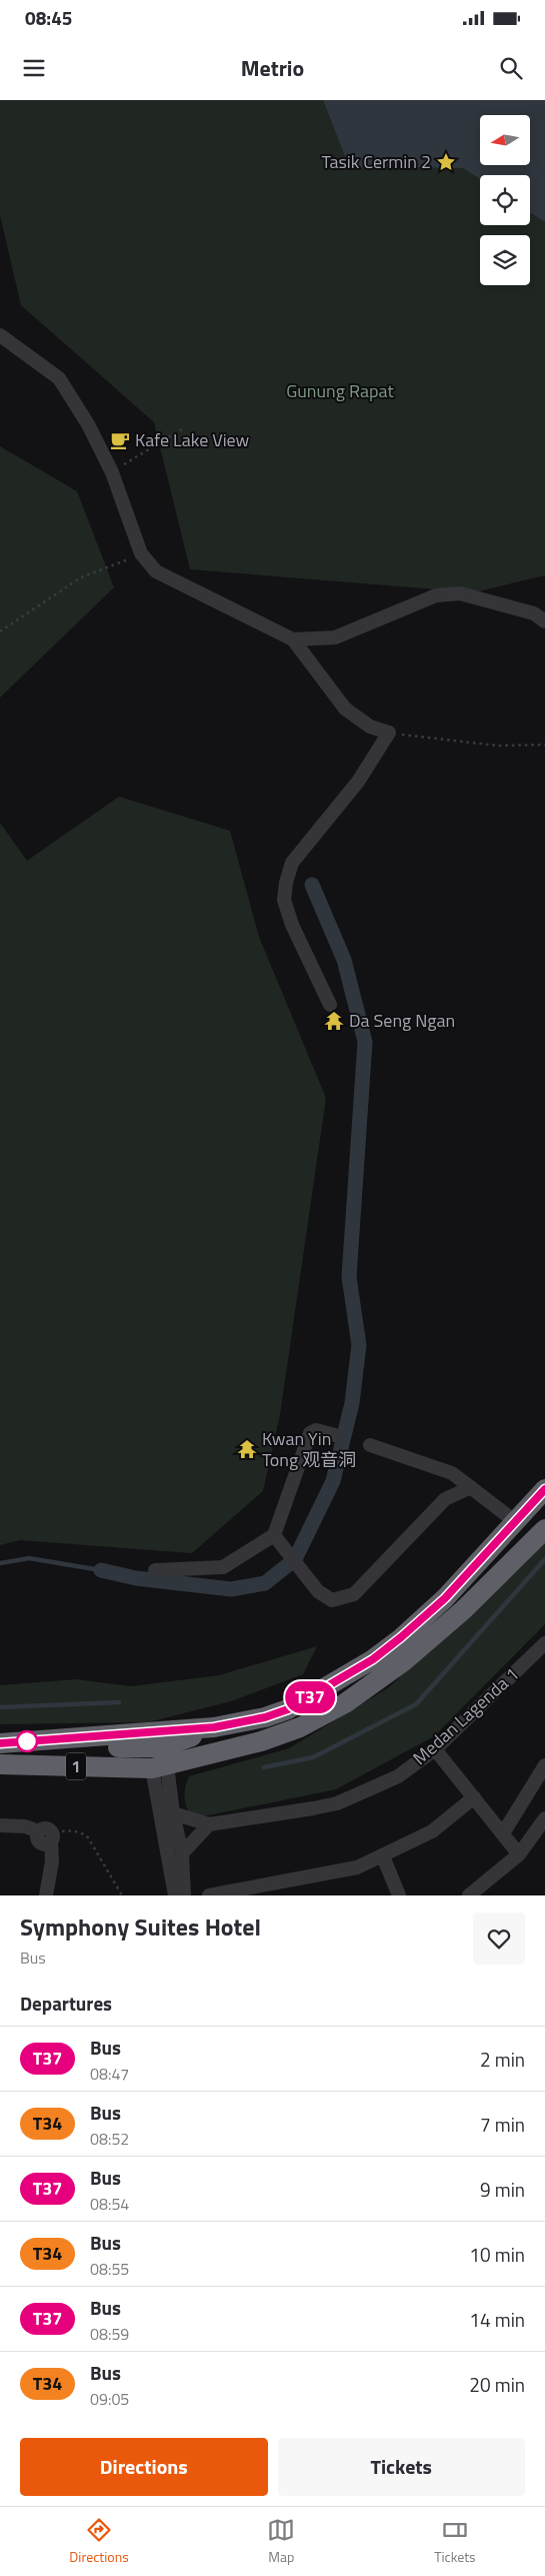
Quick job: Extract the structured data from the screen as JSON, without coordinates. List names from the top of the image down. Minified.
{"streets":{"highway":["1"],"street":["Medan Lagenda 1"]},"parks":["Gunung Rapat"],"places":{"place":["Tasik Cermin 2"],"cafe":["Kafe Lake View"],"temple":["Da Seng Ngan","Kwan Yin Tong 观音洞"]},"lines":["bus line T37"],"north":"left","page":{"status":"08:45","header":"Metrio","on_map":"T37","heading":[["Symphony Suites Hotel","Bus"],"Departures"],"list":[{"mark":"T37","name":"Bus","note":"08:47","value":"2 min"},{"mark":"T34","name":"Bus","note":"08:52","value":"7 min"},{"mark":"T37","name":"Bus","note":"08:54","value":"9 min"},{"mark":"T34","name":"Bus","note":"08:55","value":"10 min"},{"mark":"T37","name":"Bus","note":"08:59","value":"14 min"},{"mark":"T34","name":"Bus","note":"09:05","value":"20 min"}],"buttons":["Directions","Tickets"],"tabs":["Directions","Map","Tickets"]}}
